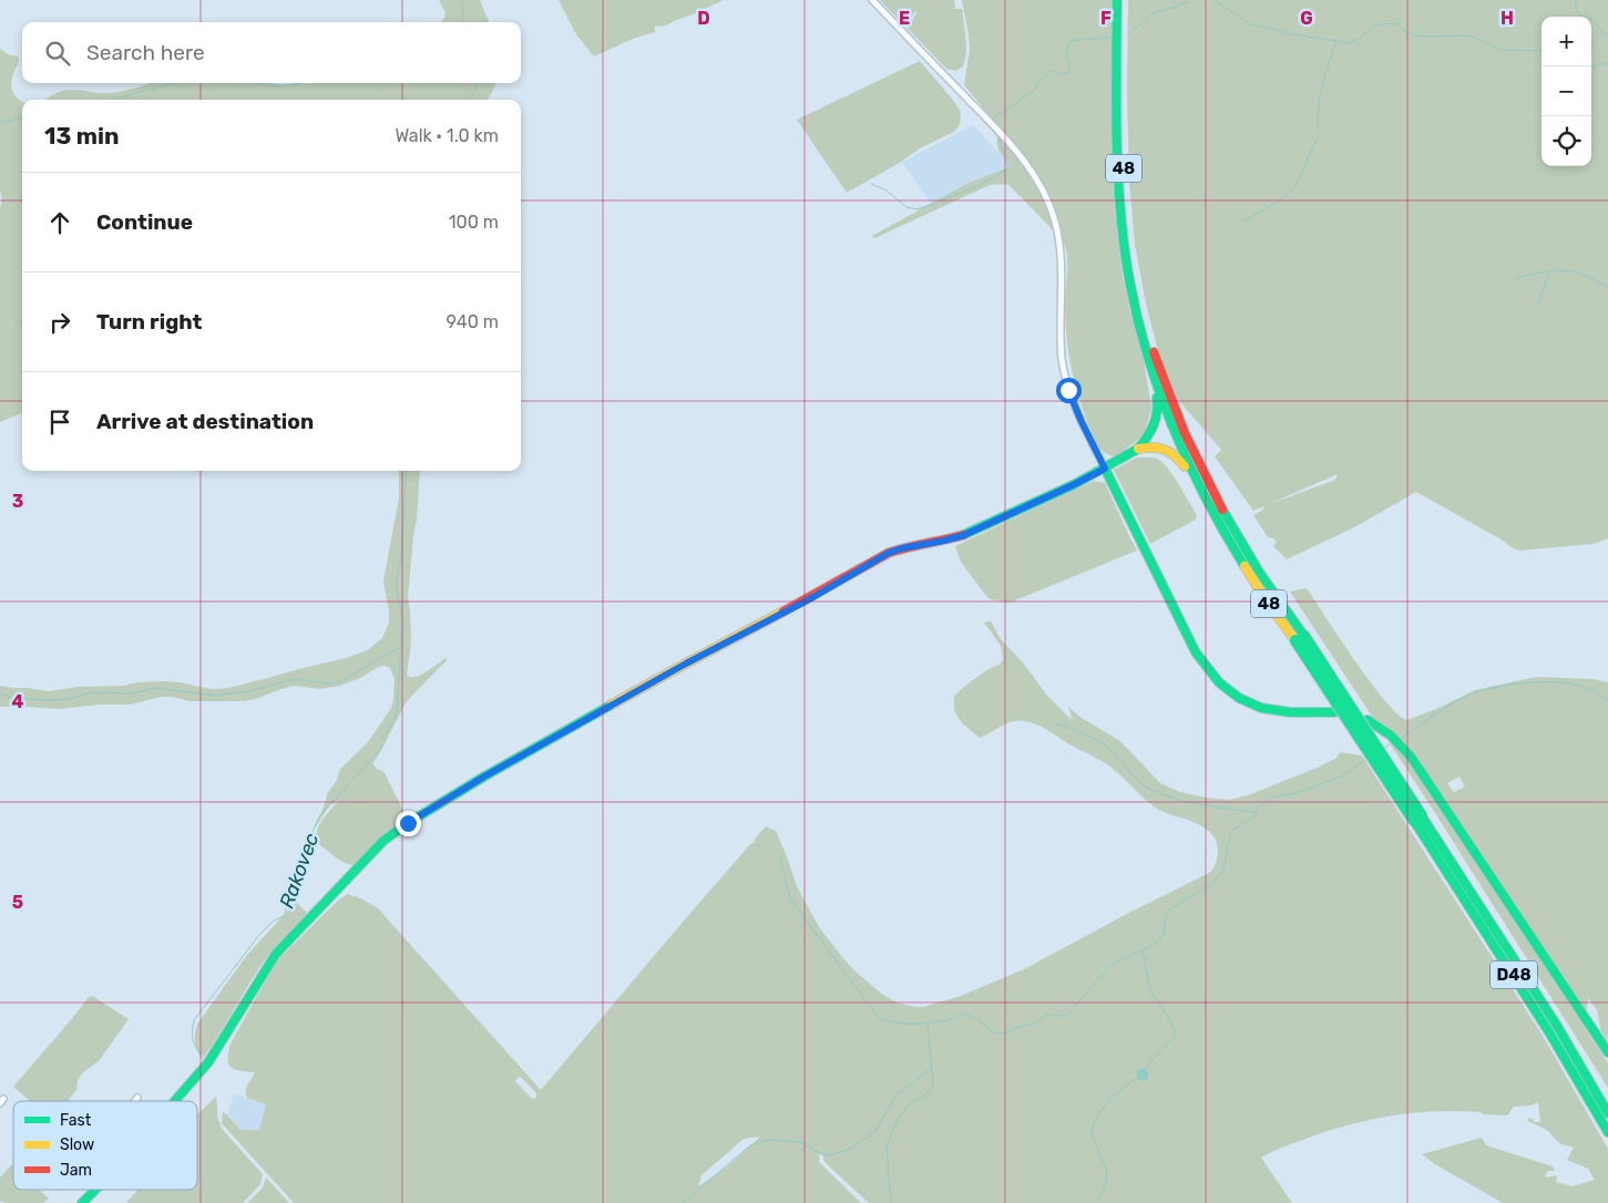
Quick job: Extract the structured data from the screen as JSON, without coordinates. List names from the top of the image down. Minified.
{"streets":{"main road":["48","D48"]},"crossings":[["48","D48"]],"water":["Rakovec"],"legend":["Fast","Slow","Jam"],"page":{"map_buttons":["+","−"],"search":"Search here","heading":["13 min","Walk · 1.0 km"],"list":[["Continue","100 m"],["Turn right","940 m"],"Arrive at destination"]},"grid":{"columns":["D","E","F","G","H"],"rows":["3","4","5"]}}
